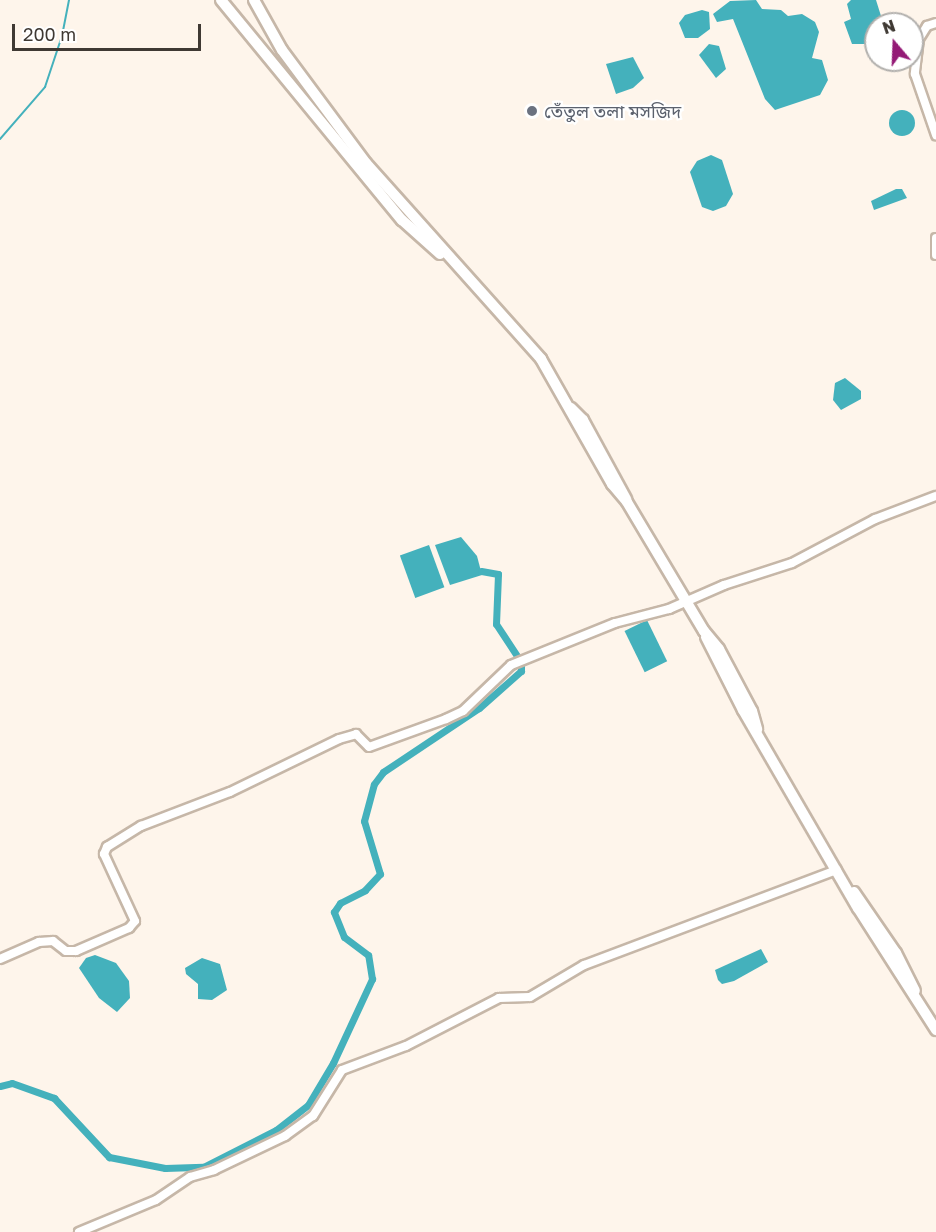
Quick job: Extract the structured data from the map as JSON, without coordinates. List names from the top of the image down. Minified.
{"places":["তেঁতুল তলা মসজিদ"],"scale_bar":"200 m","north":"top"}
